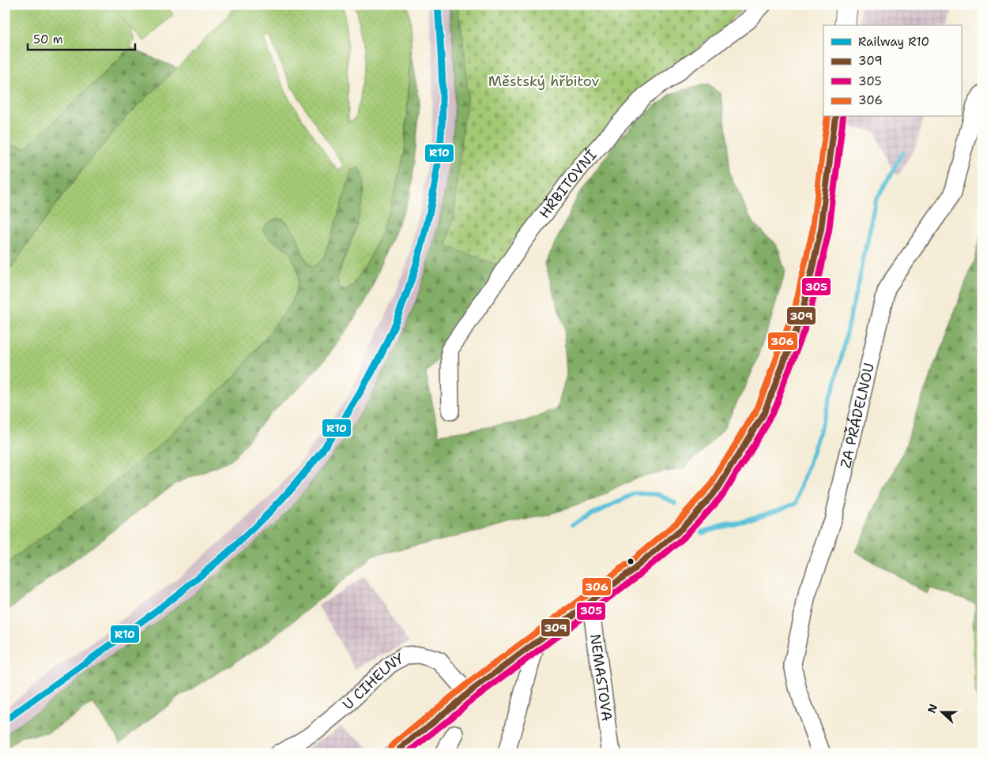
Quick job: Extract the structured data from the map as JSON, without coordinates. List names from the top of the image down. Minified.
{"streets":{"street":["HŘBITOVNÍ","ZA PŘÁDELNOU","NEMASTOVA","U CIHELNY"]},"parks":["Městský hřbitov"],"lines":["rail line R10","transit line 309","transit line 305","transit line 306"],"legend":["Railway R10","309","305","306"],"scale_bar":"50 m","north":"left"}
